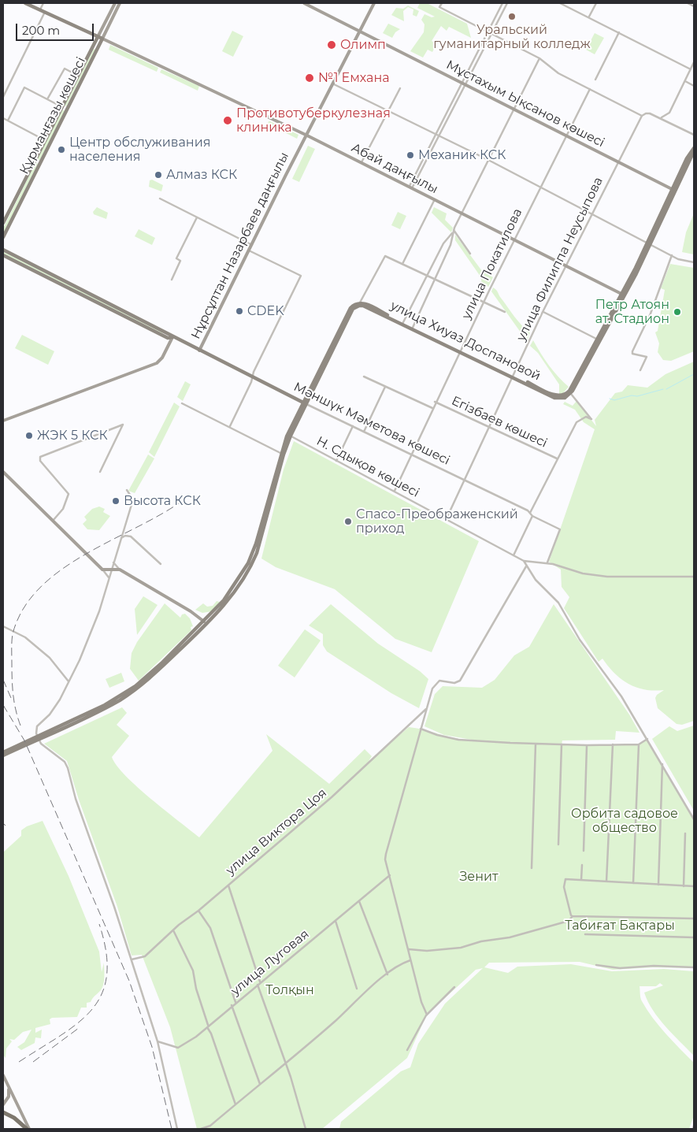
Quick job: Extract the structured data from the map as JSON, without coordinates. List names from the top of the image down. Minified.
{"streets":{"main road":["Мұстахым Ықсанов көшесі","Құрманғазы көшесі","Абай даңғылы","Нұрсұлтан Назарбаев даңғылы","улица Хиуаз Доспановой","Мәншүк Мәметова көшесі"],"street":["улица Филиппа Неусыпова","улица Покатилова","Егізбаев көшесі","Н. Сдықов көшесі","улица Виктора Цоя","улица Луговая"]},"crossings":[["Мұстахым Ықсанов көшесі","Нұрсұлтан Назарбаев даңғылы"],["Мұстахым Ықсанов көшесі","улица Филиппа Неусыпова"],["Мұстахым Ықсанов көшесі","улица Покатилова"],["Құрманғазы көшесі","Абай даңғылы"],["Абай даңғылы","Нұрсұлтан Назарбаев даңғылы"],["Абай даңғылы","улица Филиппа Неусыпова"],["Абай даңғылы","улица Покатилова"],["Нұрсұлтан Назарбаев даңғылы","Мәншүк Мәметова көшесі"],["улица Филиппа Неусыпова","улица Хиуаз Доспановой"],["улица Филиппа Неусыпова","Егізбаев көшесі"],["улица Филиппа Неусыпова","Мәншүк Мәметова көшесі"],["улица Филиппа Неусыпова","Н. Сдықов көшесі"],["улица Покатилова","улица Хиуаз Доспановой"],["улица Покатилова","Егізбаев көшесі"],["улица Покатилова","Мәншүк Мәметова көшесі"],["улица Покатилова","Н. Сдықов көшесі"]],"parks":["Орбита садовое общество","Зенит","Табиғат Бақтары","Толқын"],"places":["Уральский гуманитарный колледж","Олимп","№1 Емхана","Противотуберкулезная клиника","Центр обслуживания наcеления","Механик КСК","Алмаз КСК","CDEK","Петр Атоян ат. Стадион","ЖЭК 5 КСК","Высота КСК","Спасо-Преображенский приход"],"scale_bar":"200 m"}
